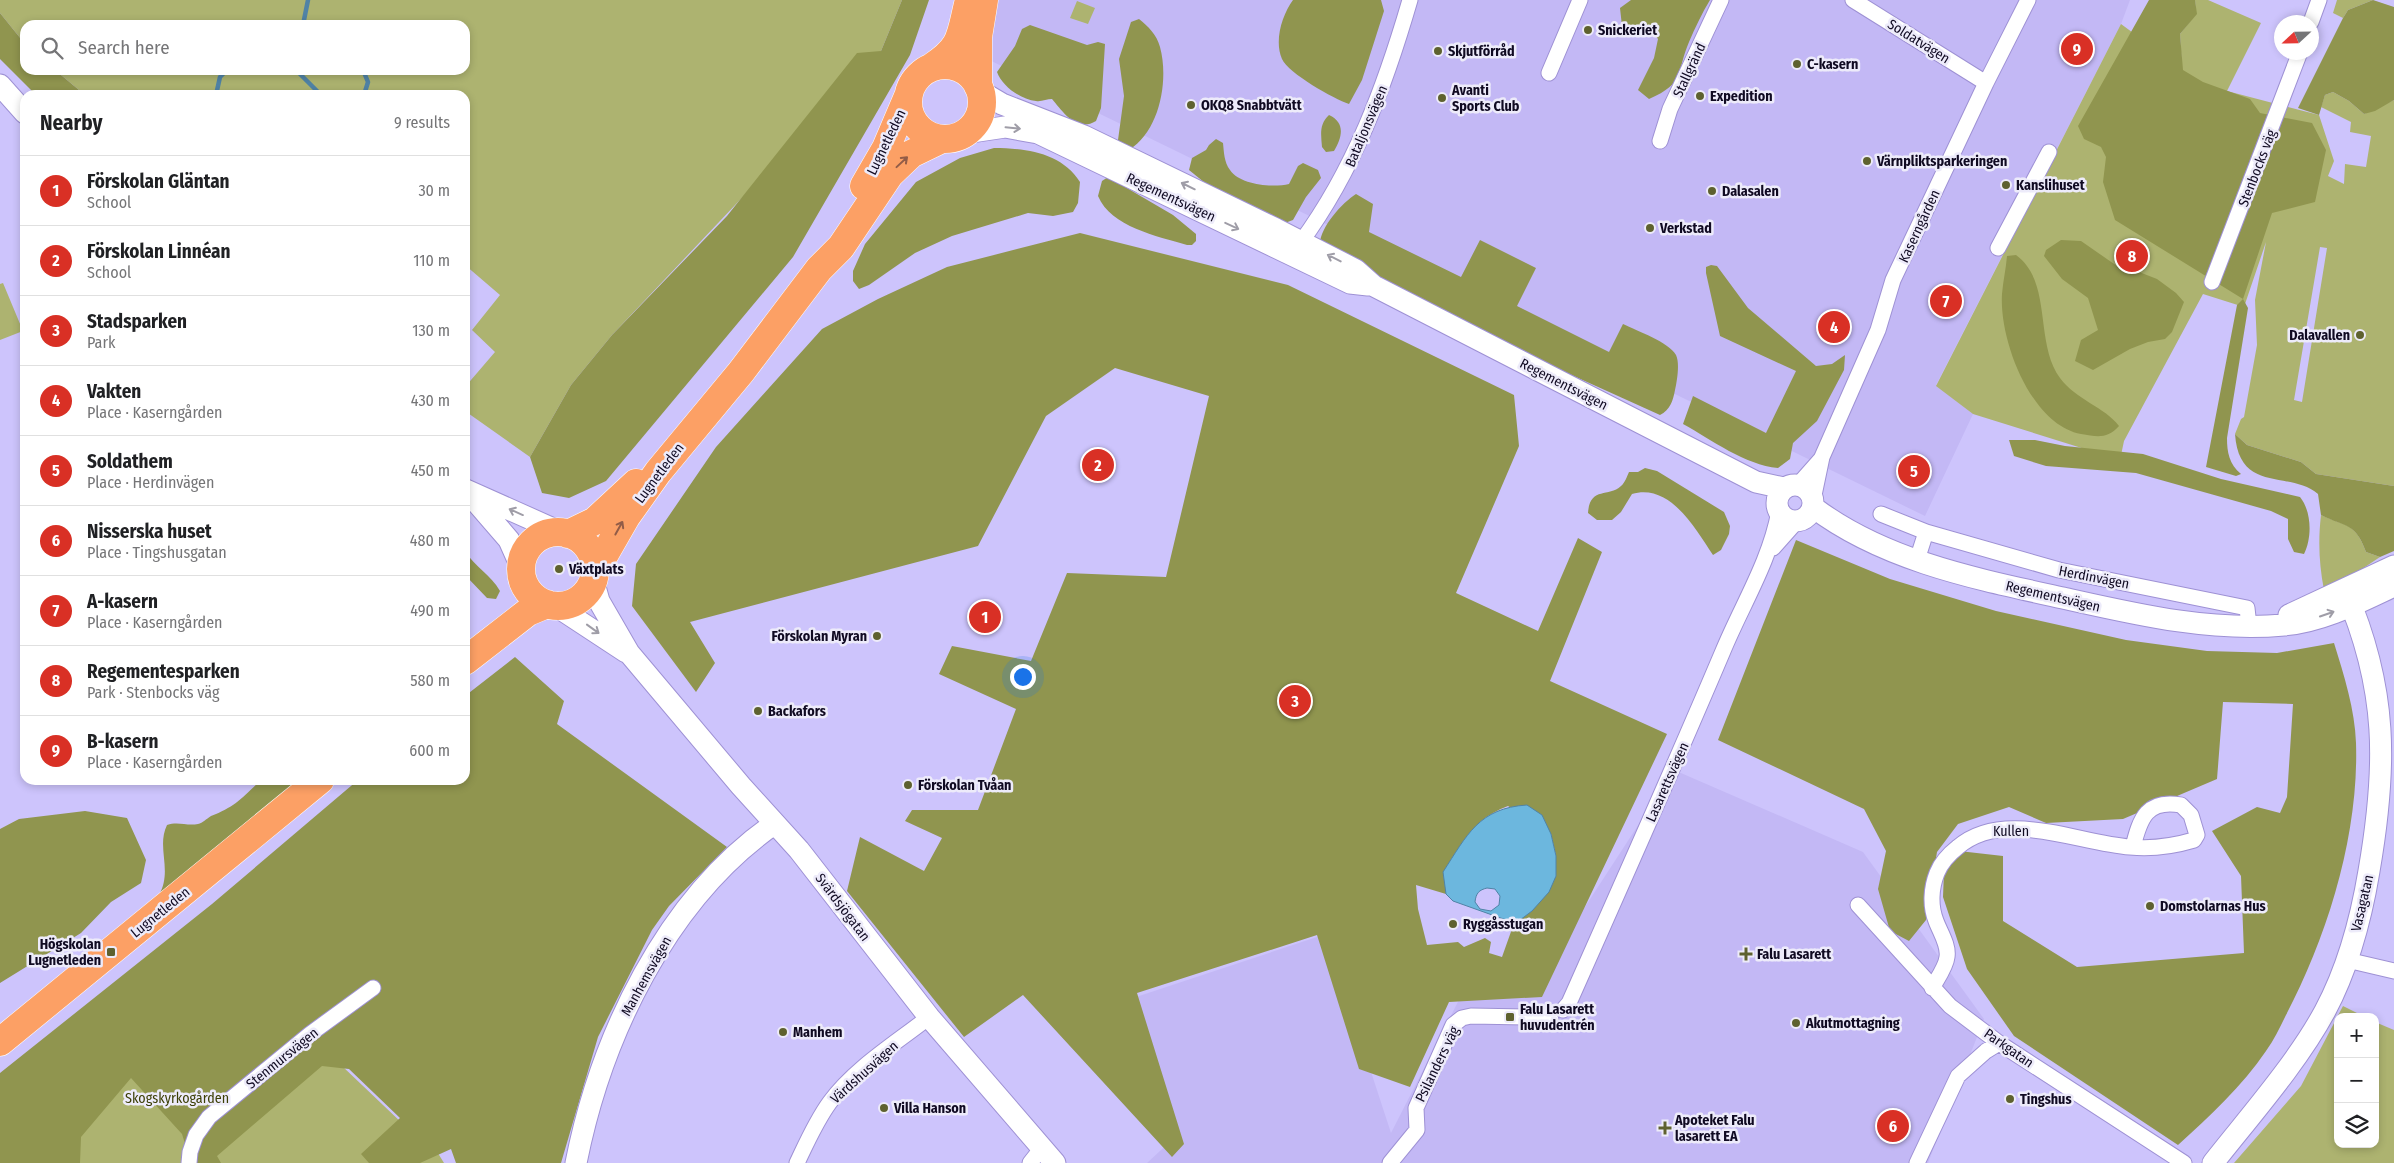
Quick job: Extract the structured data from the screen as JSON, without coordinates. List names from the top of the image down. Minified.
{"streets":{"highway":["Lugnetleden"],"street":["Soldatvägen","Stallgränd","Bataljonsvägen","Stenbocks väg","Regementsvägen","Kaserngården","Herdinvägen","Lasarettsvägen","Kullen","Vasagatan","Svärdsjögatan","Manhemsvägen","Parkgatan","Stenmursvägen","Psilanders väg","Värdshusvägen"]},"crossings":[["Soldatvägen","Kaserngården"],["Bataljonsvägen","Regementsvägen"],["Lugnetleden","Regementsvägen"],["Lugnetleden","Svärdsjögatan"],["Regementsvägen","Kaserngården"],["Regementsvägen","Herdinvägen"],["Regementsvägen","Lasarettsvägen"],["Regementsvägen","Vasagatan"],["Kaserngården","Lasarettsvägen"],["Lasarettsvägen","Psilanders väg"],["Kullen","Parkgatan"],["Svärdsjögatan","Manhemsvägen"],["Svärdsjögatan","Värdshusvägen"]],"parks":["Skogskyrkogården"],"places":{"other":["Snickeriet","Skjutförråd","C-kasern","Expedition","Avanti Sports Club","OKQ8 Snabbtvätt","Värnpliktsparkeringen","Kanslihuset","Dalasalen","Verkstad","Dalavallen","Växtplats","Förskolan Myran","Backafors","Förskolan Tvåan","Domstolarnas Hus","Ryggåsstugan","Akutmottagning","Manhem","Tingshus","Villa Hanson"],"transit":["Högskolan Lugnetleden","Falu Lasarett huvudentrén"],"health":["Falu Lasarett","Apoteket Falu lasarett EA"]},"north":"left","page":{"search":"Search here","pins":["9","8","7","4","2","5","1","3","6"],"heading":["Nearby","9 results"],"list":[{"mark":"1","name":"Förskolan Gläntan","note":"School","value":"30 m"},{"mark":"2","name":"Förskolan Linnéan","note":"School","value":"110 m"},{"mark":"3","name":"Stadsparken","note":"Park","value":"130 m"},{"mark":"4","name":"Vakten","note":"Place · Kaserngården","value":"430 m"},{"mark":"5","name":"Soldathem","note":"Place · Herdinvägen","value":"450 m"},{"mark":"6","name":"Nisserska huset","note":"Place · Tingshusgatan","value":"480 m"},{"mark":"7","name":"A-kasern","note":"Place · Kaserngården","value":"490 m"},{"mark":"8","name":"Regementesparken","note":"Park · Stenbocks väg","value":"580 m"},{"mark":"9","name":"B-kasern","note":"Place · Kaserngården","value":"600 m"}],"map_buttons":["+","−"]}}
